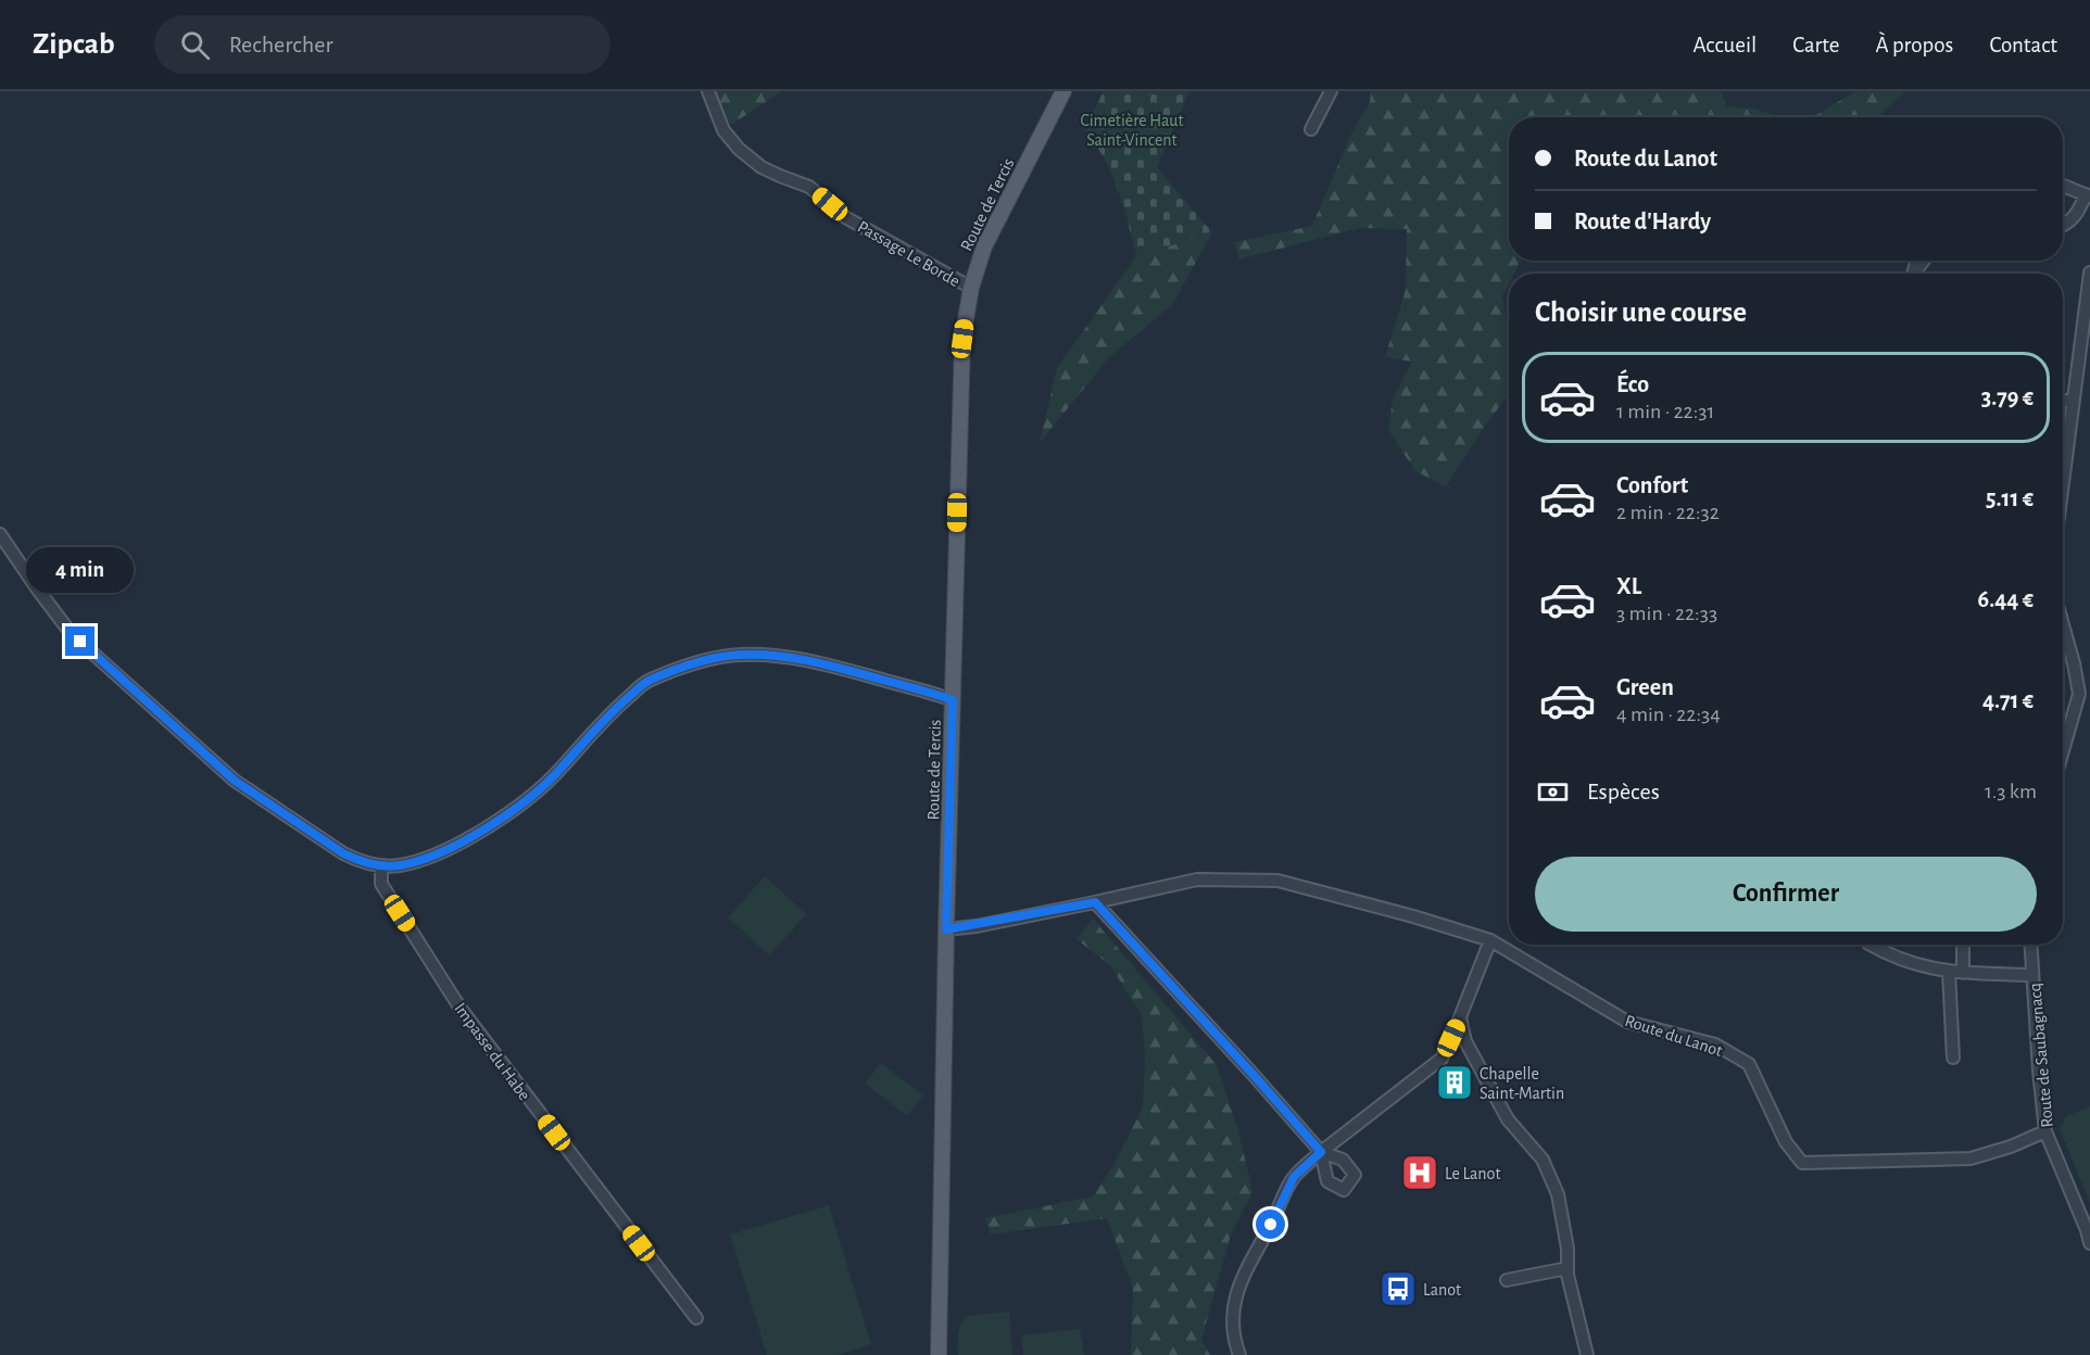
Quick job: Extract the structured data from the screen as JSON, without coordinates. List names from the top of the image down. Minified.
{"streets":{"main road":["Route de Tercis"],"street":["Passage Le Borde","Route du Lanot","Impasse du Habe","Route de Saubagnacq"]},"crossings":[["Route de Tercis","Passage Le Borde"],["Route de Tercis","Route du Lanot"],["Route du Lanot","Route de Saubagnacq"]],"parks":["Cimetière Haut Saint-Vincent"],"places":{"building":["Chapelle Saint-Martin"],"hospital":["Le Lanot"],"bus stop":["Lanot"]},"page":{"header":"Zipcab","search":"Rechercher","nav":["Accueil","Carte","À propos","Contact"],"banner":["Route du Lanot","Route d'Hardy"],"heading":"Choisir une course","list":[{"name":"Éco","note":"1 min · 22:31","value":"3.79 €"},{"name":"Confort","note":"2 min · 22:32","value":"5.11 €"},{"name":"XL","note":"3 min · 22:33","value":"6.44 €"},{"name":"Green","note":"4 min · 22:34","value":"4.71 €"}],"bubble":"4 min","pay":["Espèces","1.3 km"],"buttons":"Confirmer"}}
